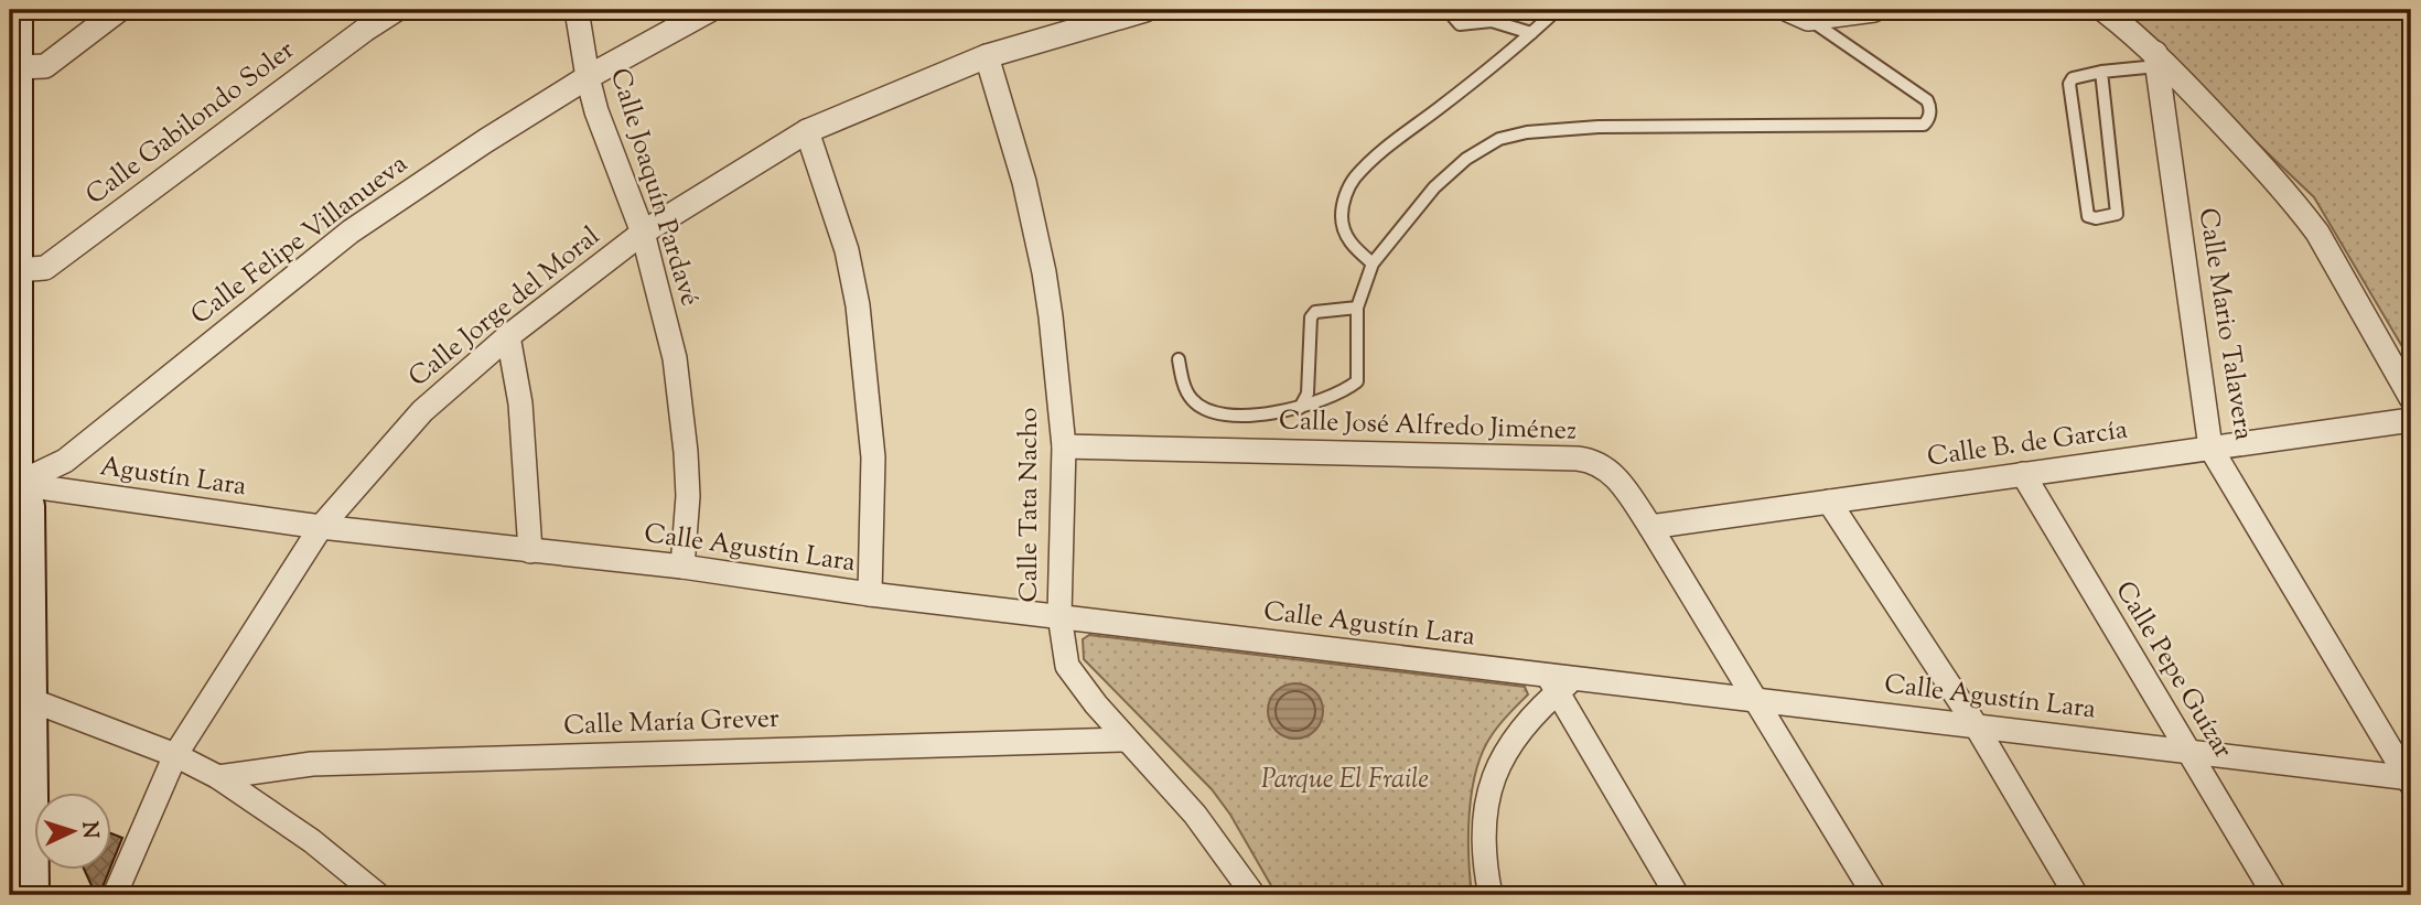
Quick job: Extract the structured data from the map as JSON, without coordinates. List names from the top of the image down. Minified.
{"streets":{"street":["Calle Gabilondo Soler","Calle Joaquín Pardavé","Calle Felipe Villanueva","Calle Jorge del Moral","Calle Mario Talavera","Calle José Alfredo Jiménez","Calle B. de García","Agustín Lara","Calle Tata Nacho","Calle Agustín Lara","Calle Pepe Guízar","Calle María Grever"]},"crossings":[["Calle Joaquín Pardavé","Calle Felipe Villanueva"],["Calle Joaquín Pardavé","Calle Jorge del Moral"],["Calle Joaquín Pardavé","Calle Agustín Lara"],["Calle Felipe Villanueva","Agustín Lara"],["Calle Jorge del Moral","Agustín Lara"],["Calle Jorge del Moral","Calle Tata Nacho"],["Calle Jorge del Moral","Calle Agustín Lara"],["Calle Mario Talavera","Calle B. de García"],["Calle Mario Talavera","Calle Agustín Lara"],["Calle José Alfredo Jiménez","Calle B. de García"],["Calle José Alfredo Jiménez","Calle Tata Nacho"],["Calle José Alfredo Jiménez","Calle Agustín Lara"],["Calle B. de García","Calle Pepe Guízar"],["Agustín Lara","Calle Agustín Lara"],["Calle Tata Nacho","Calle Agustín Lara"],["Calle Tata Nacho","Calle María Grever"],["Calle Agustín Lara","Calle Pepe Guízar"]],"parks":["Parque El Fraile"],"north":"right"}
